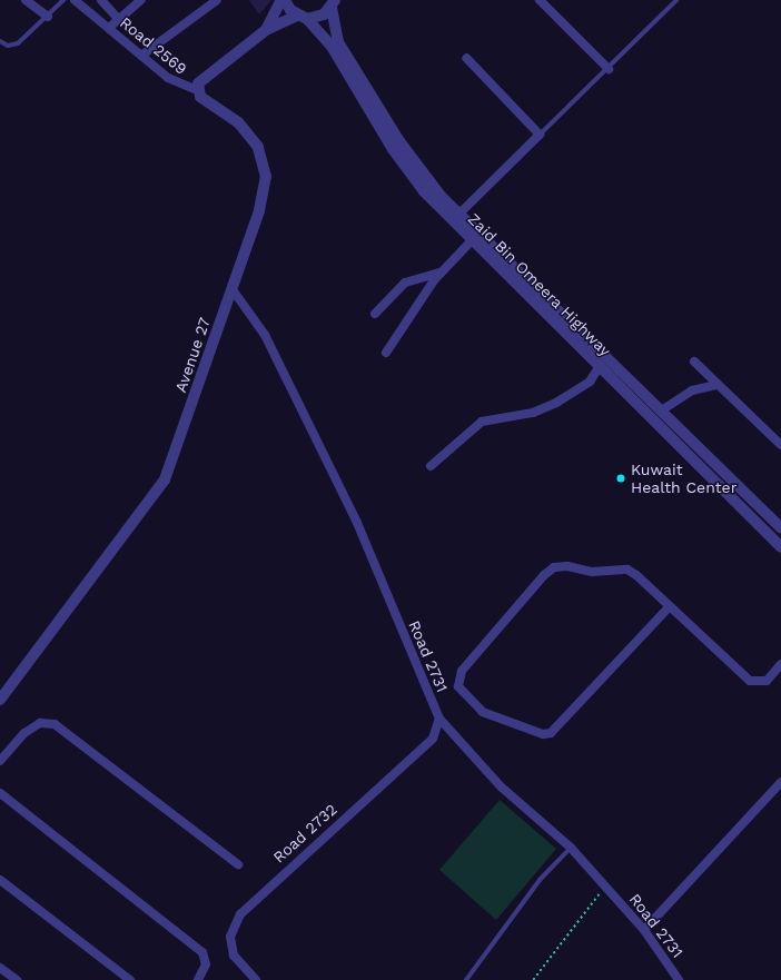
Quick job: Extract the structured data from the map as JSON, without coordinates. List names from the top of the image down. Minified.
{"streets":{"street":["Road 2569","Zaid Bin Omeera Highway","Avenue 27","Road 2731","Road 2732"]},"crossings":[["Road 2569","Avenue 27"],["Avenue 27","Road 2731"],["Road 2731","Road 2732"]],"places":["Kuwait Health Center"]}
